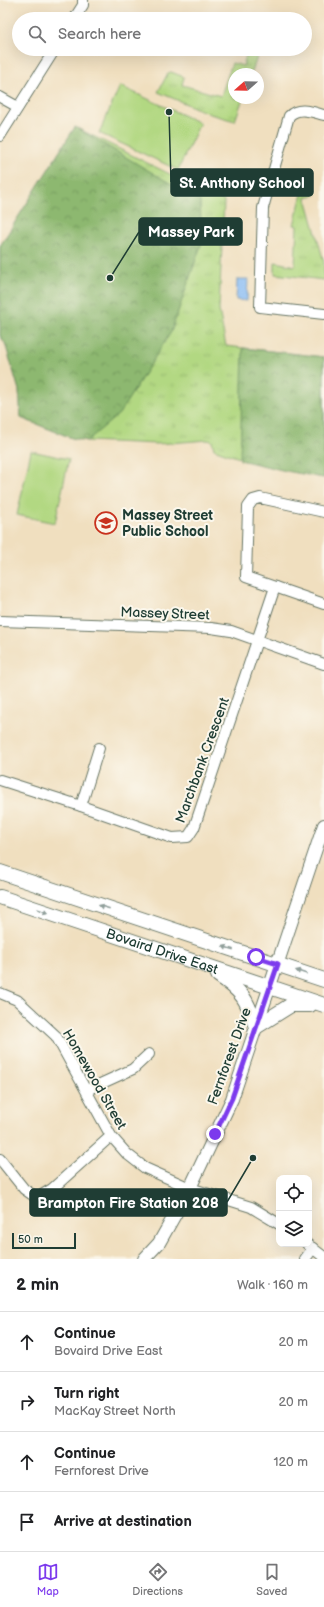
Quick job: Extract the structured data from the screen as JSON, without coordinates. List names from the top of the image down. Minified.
{"streets":{"main road":["Bovaird Drive East"],"street":["Massey Street","Marchbank Crescent","Fernforest Drive","Homewood Street"]},"crossings":[["Massey Street","Marchbank Crescent"],["Bovaird Drive East","Fernforest Drive"],["Fernforest Drive","Homewood Street"]],"places":{"other":["St. Anthony School","Massey Park","Brampton Fire Station 208"],"school or university":["Massey Street Public School"]},"scale_bar":"50 m","north":"left","page":{"search":"Search here","scale":"50 m","heading":["2 min","Walk · 160 m"],"list":[["Continue","Bovaird Drive East","20 m"],["Turn right","MacKay Street North","20 m"],["Continue","Fernforest Drive","120 m"],"Arrive at destination"],"nav":["Map","Directions","Saved"]}}
